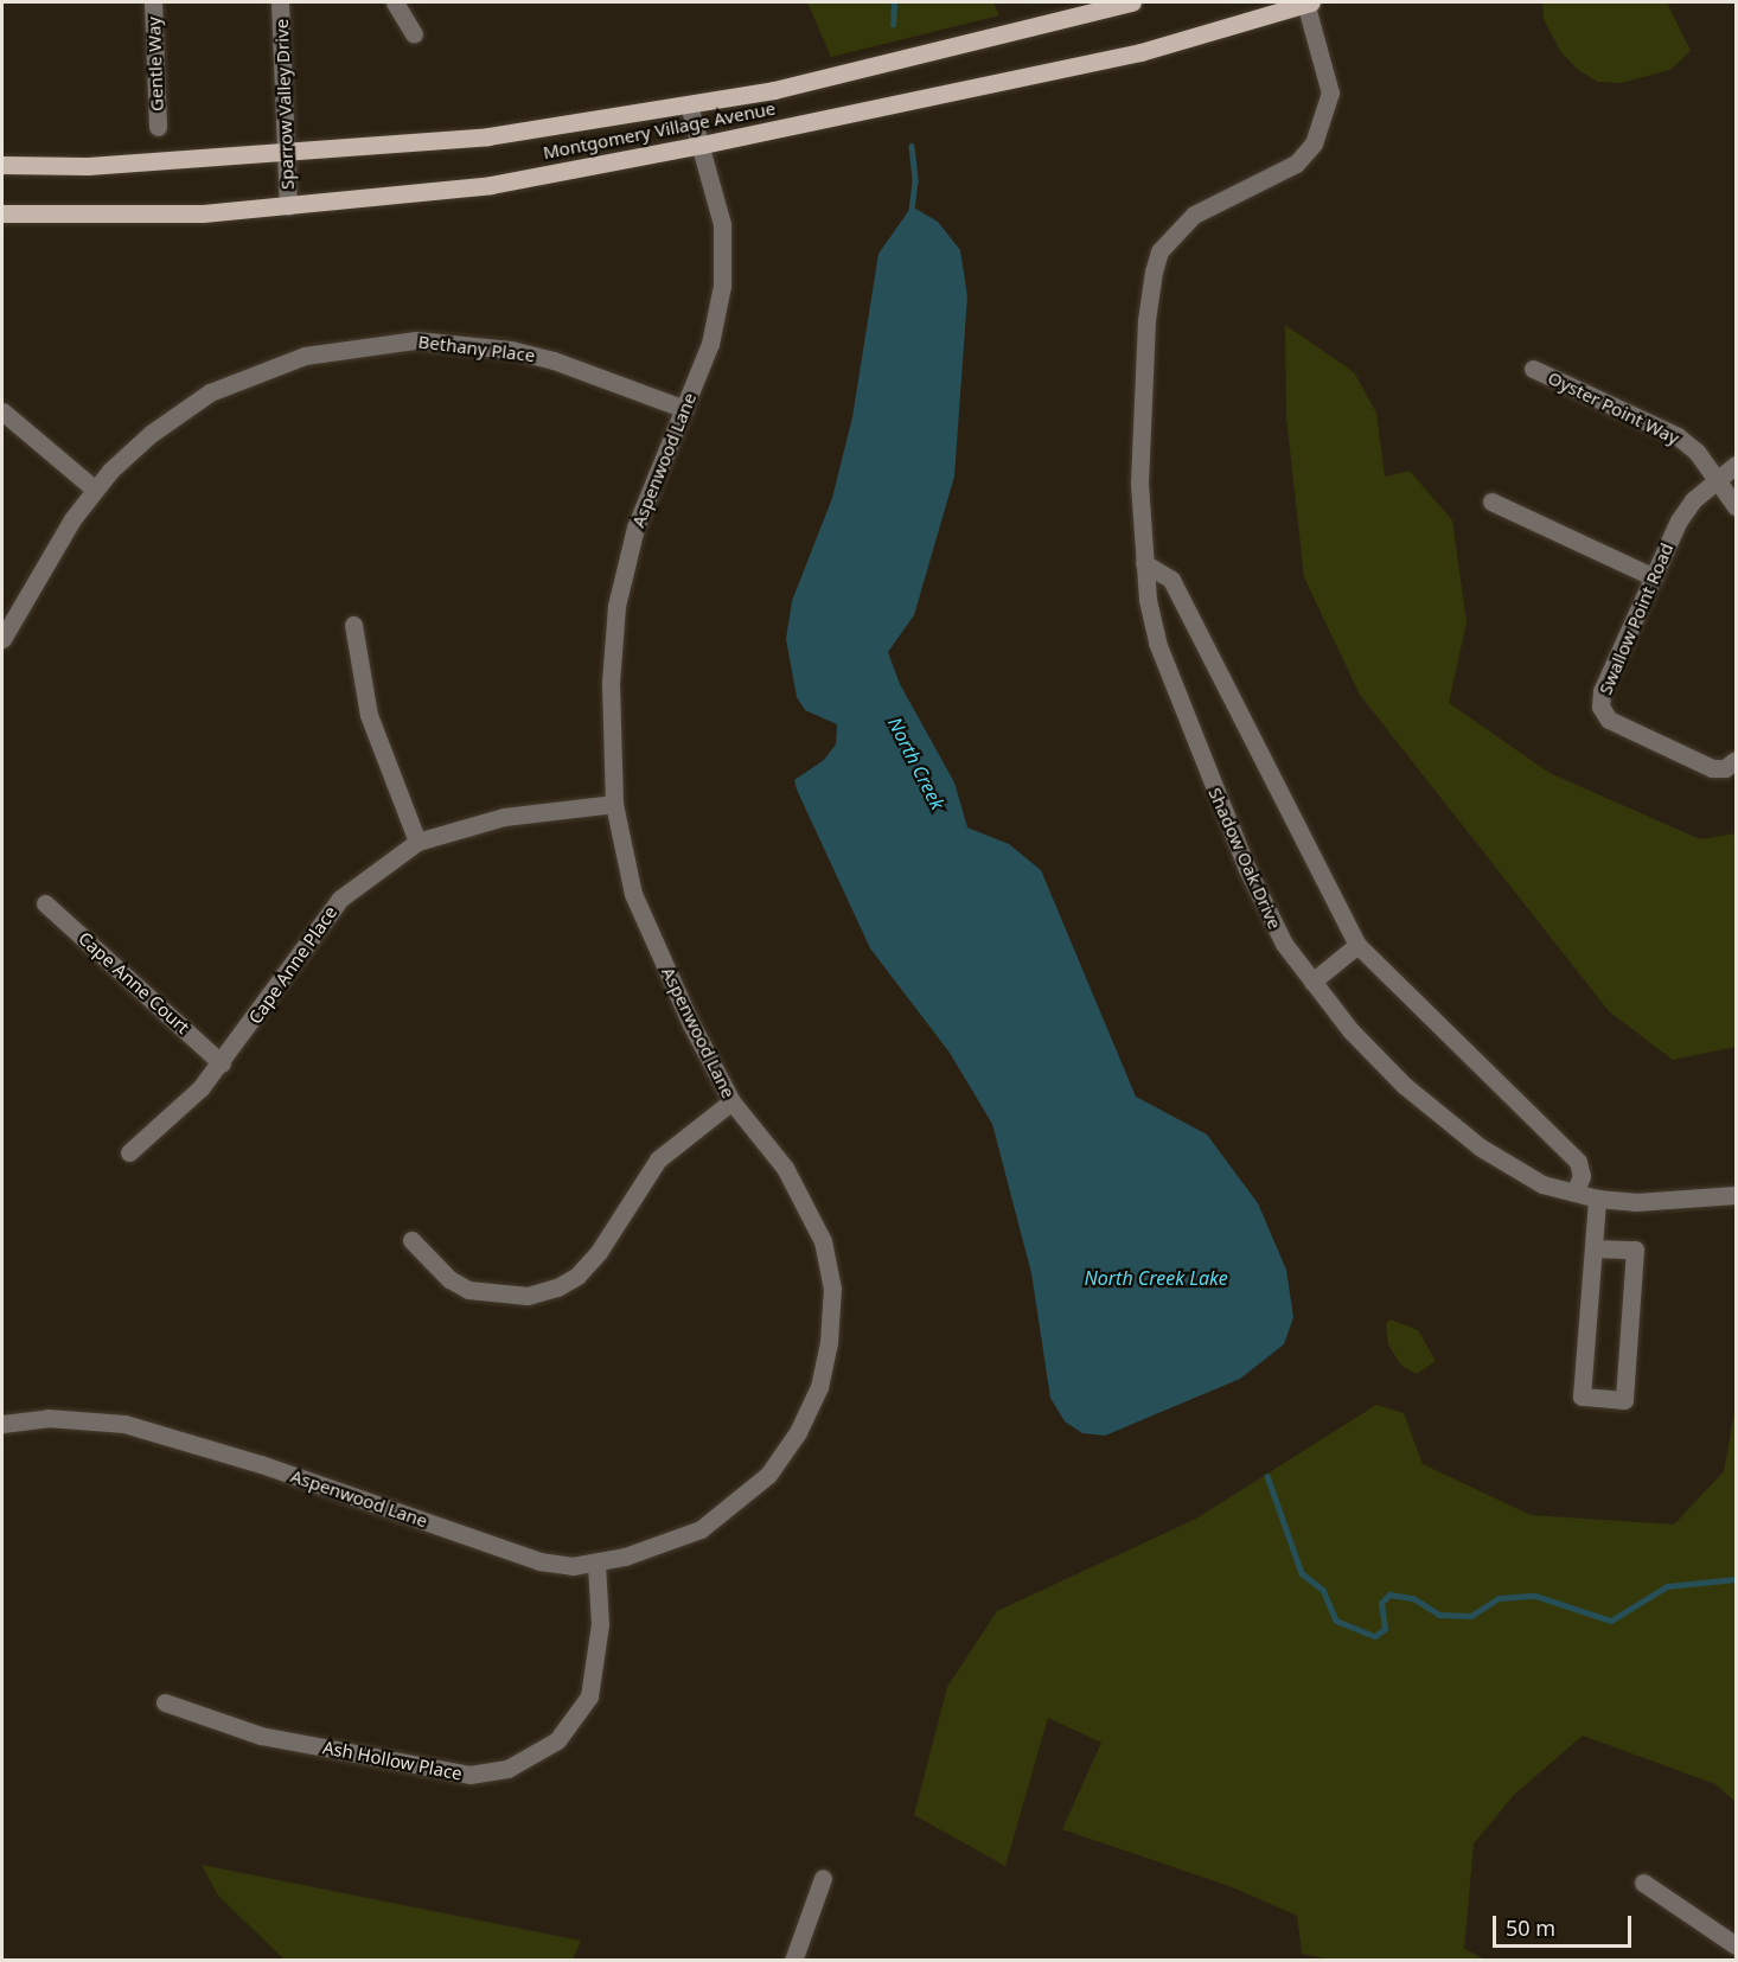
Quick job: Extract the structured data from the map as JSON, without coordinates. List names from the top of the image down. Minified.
{"streets":{"main road":["Montgomery Village Avenue"],"street":["Gentle Way","Sparrow Valley Drive","Bethany Place","Oyster Point Way","Aspenwood Lane","Swallow Point Road","Shadow Oak Drive","Cape Anne Place","Cape Anne Court","Ash Hollow Place"]},"crossings":[["Sparrow Valley Drive","Montgomery Village Avenue"],["Montgomery Village Avenue","Aspenwood Lane"],["Montgomery Village Avenue","Shadow Oak Drive"],["Bethany Place","Aspenwood Lane"],["Oyster Point Way","Swallow Point Road"],["Aspenwood Lane","Cape Anne Place"],["Aspenwood Lane","Ash Hollow Place"],["Cape Anne Place","Cape Anne Court"]],"water":["North Creek","North Creek Lake"],"scale_bar":"50 m"}
